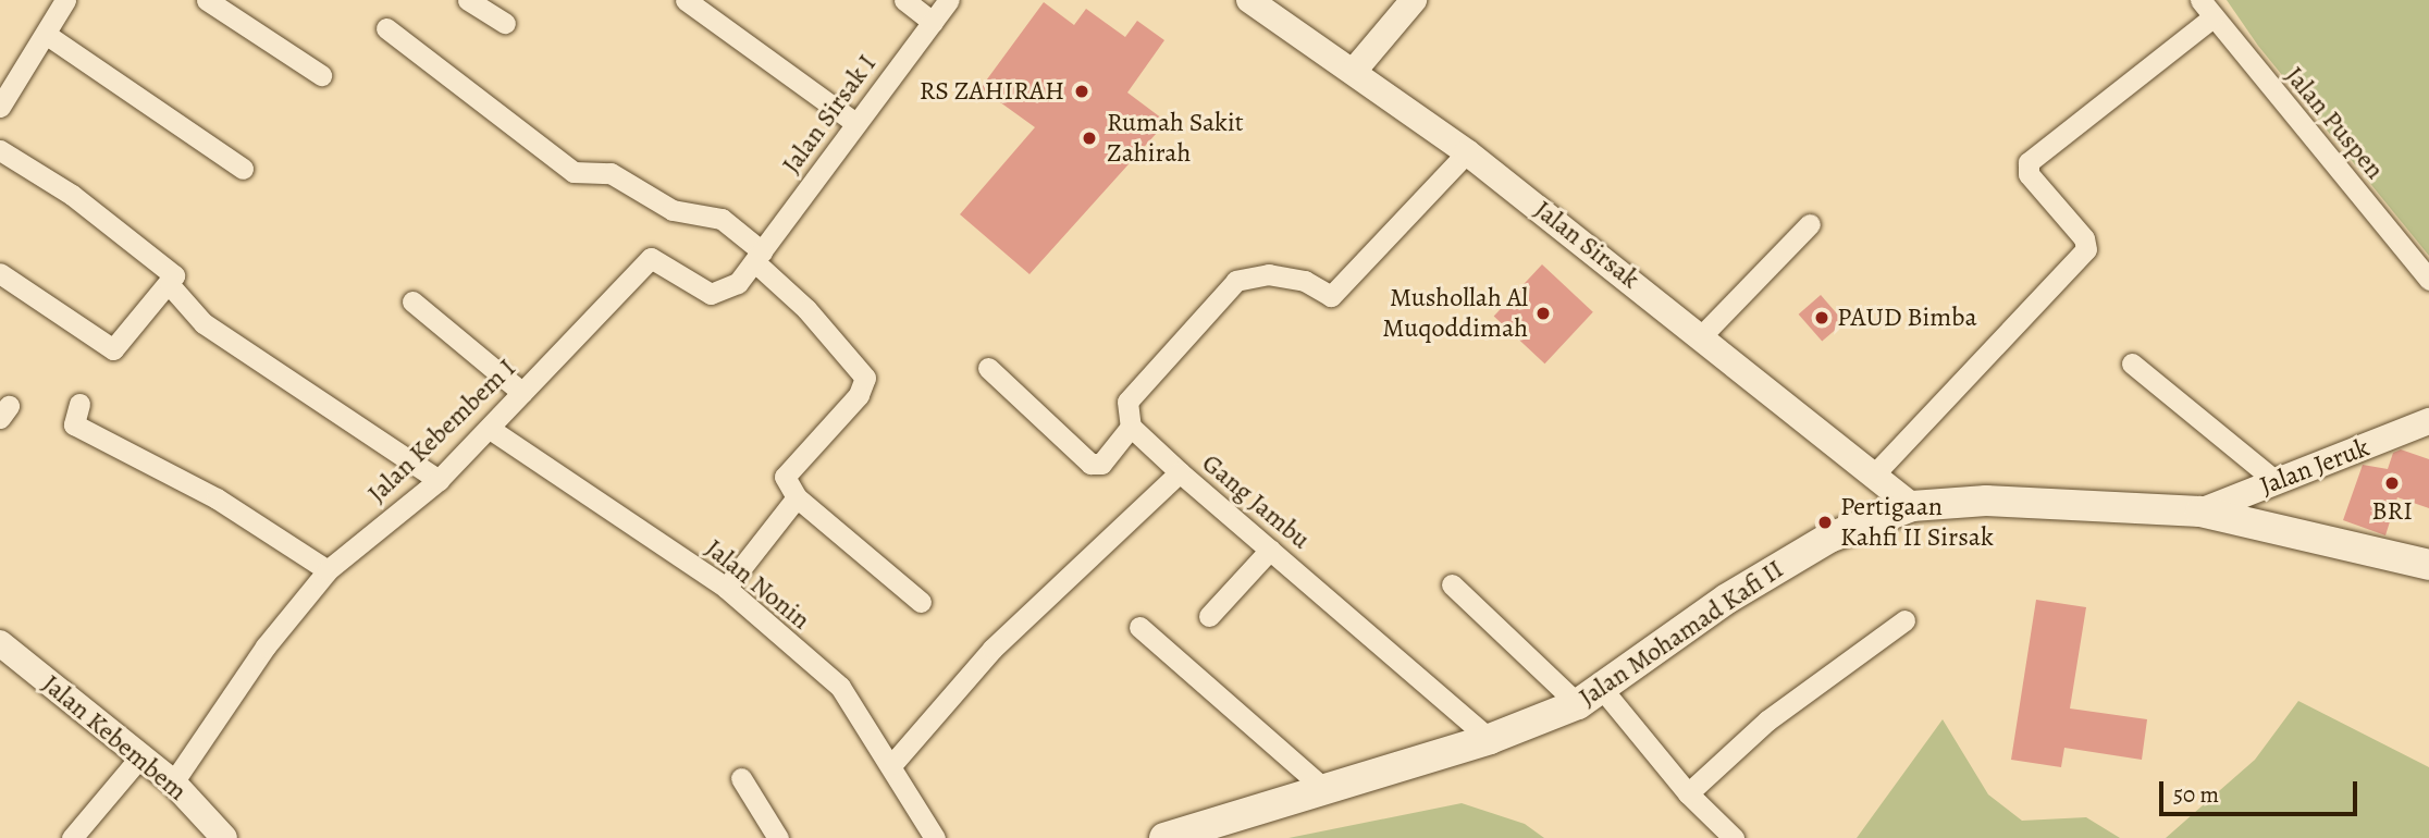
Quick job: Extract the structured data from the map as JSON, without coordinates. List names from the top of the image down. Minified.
{"streets":{"main road":["Jalan Mohamad Kafi II"],"street":["Jalan Sirsak I","Jalan Puspen","Jalan Sirsak","Jalan Kebembem I","Jalan Jeruk","Gang Jambu","Jalan Nonin","Jalan Kebembem"]},"crossings":[["Jalan Sirsak I","Jalan Kebembem I"],["Jalan Sirsak","Jalan Mohamad Kafi II"],["Jalan Kebembem I","Jalan Nonin"],["Jalan Kebembem I","Jalan Kebembem"],["Jalan Jeruk","Jalan Mohamad Kafi II"],["Gang Jambu","Jalan Mohamad Kafi II"]],"places":["RS ZAHIRAH","Rumah Sakit Zahirah","Mushollah Al Muqoddimah","PAUD Bimba","BRI","Pertigaan Kahfi II Sirsak"],"scale_bar":"50 m"}
